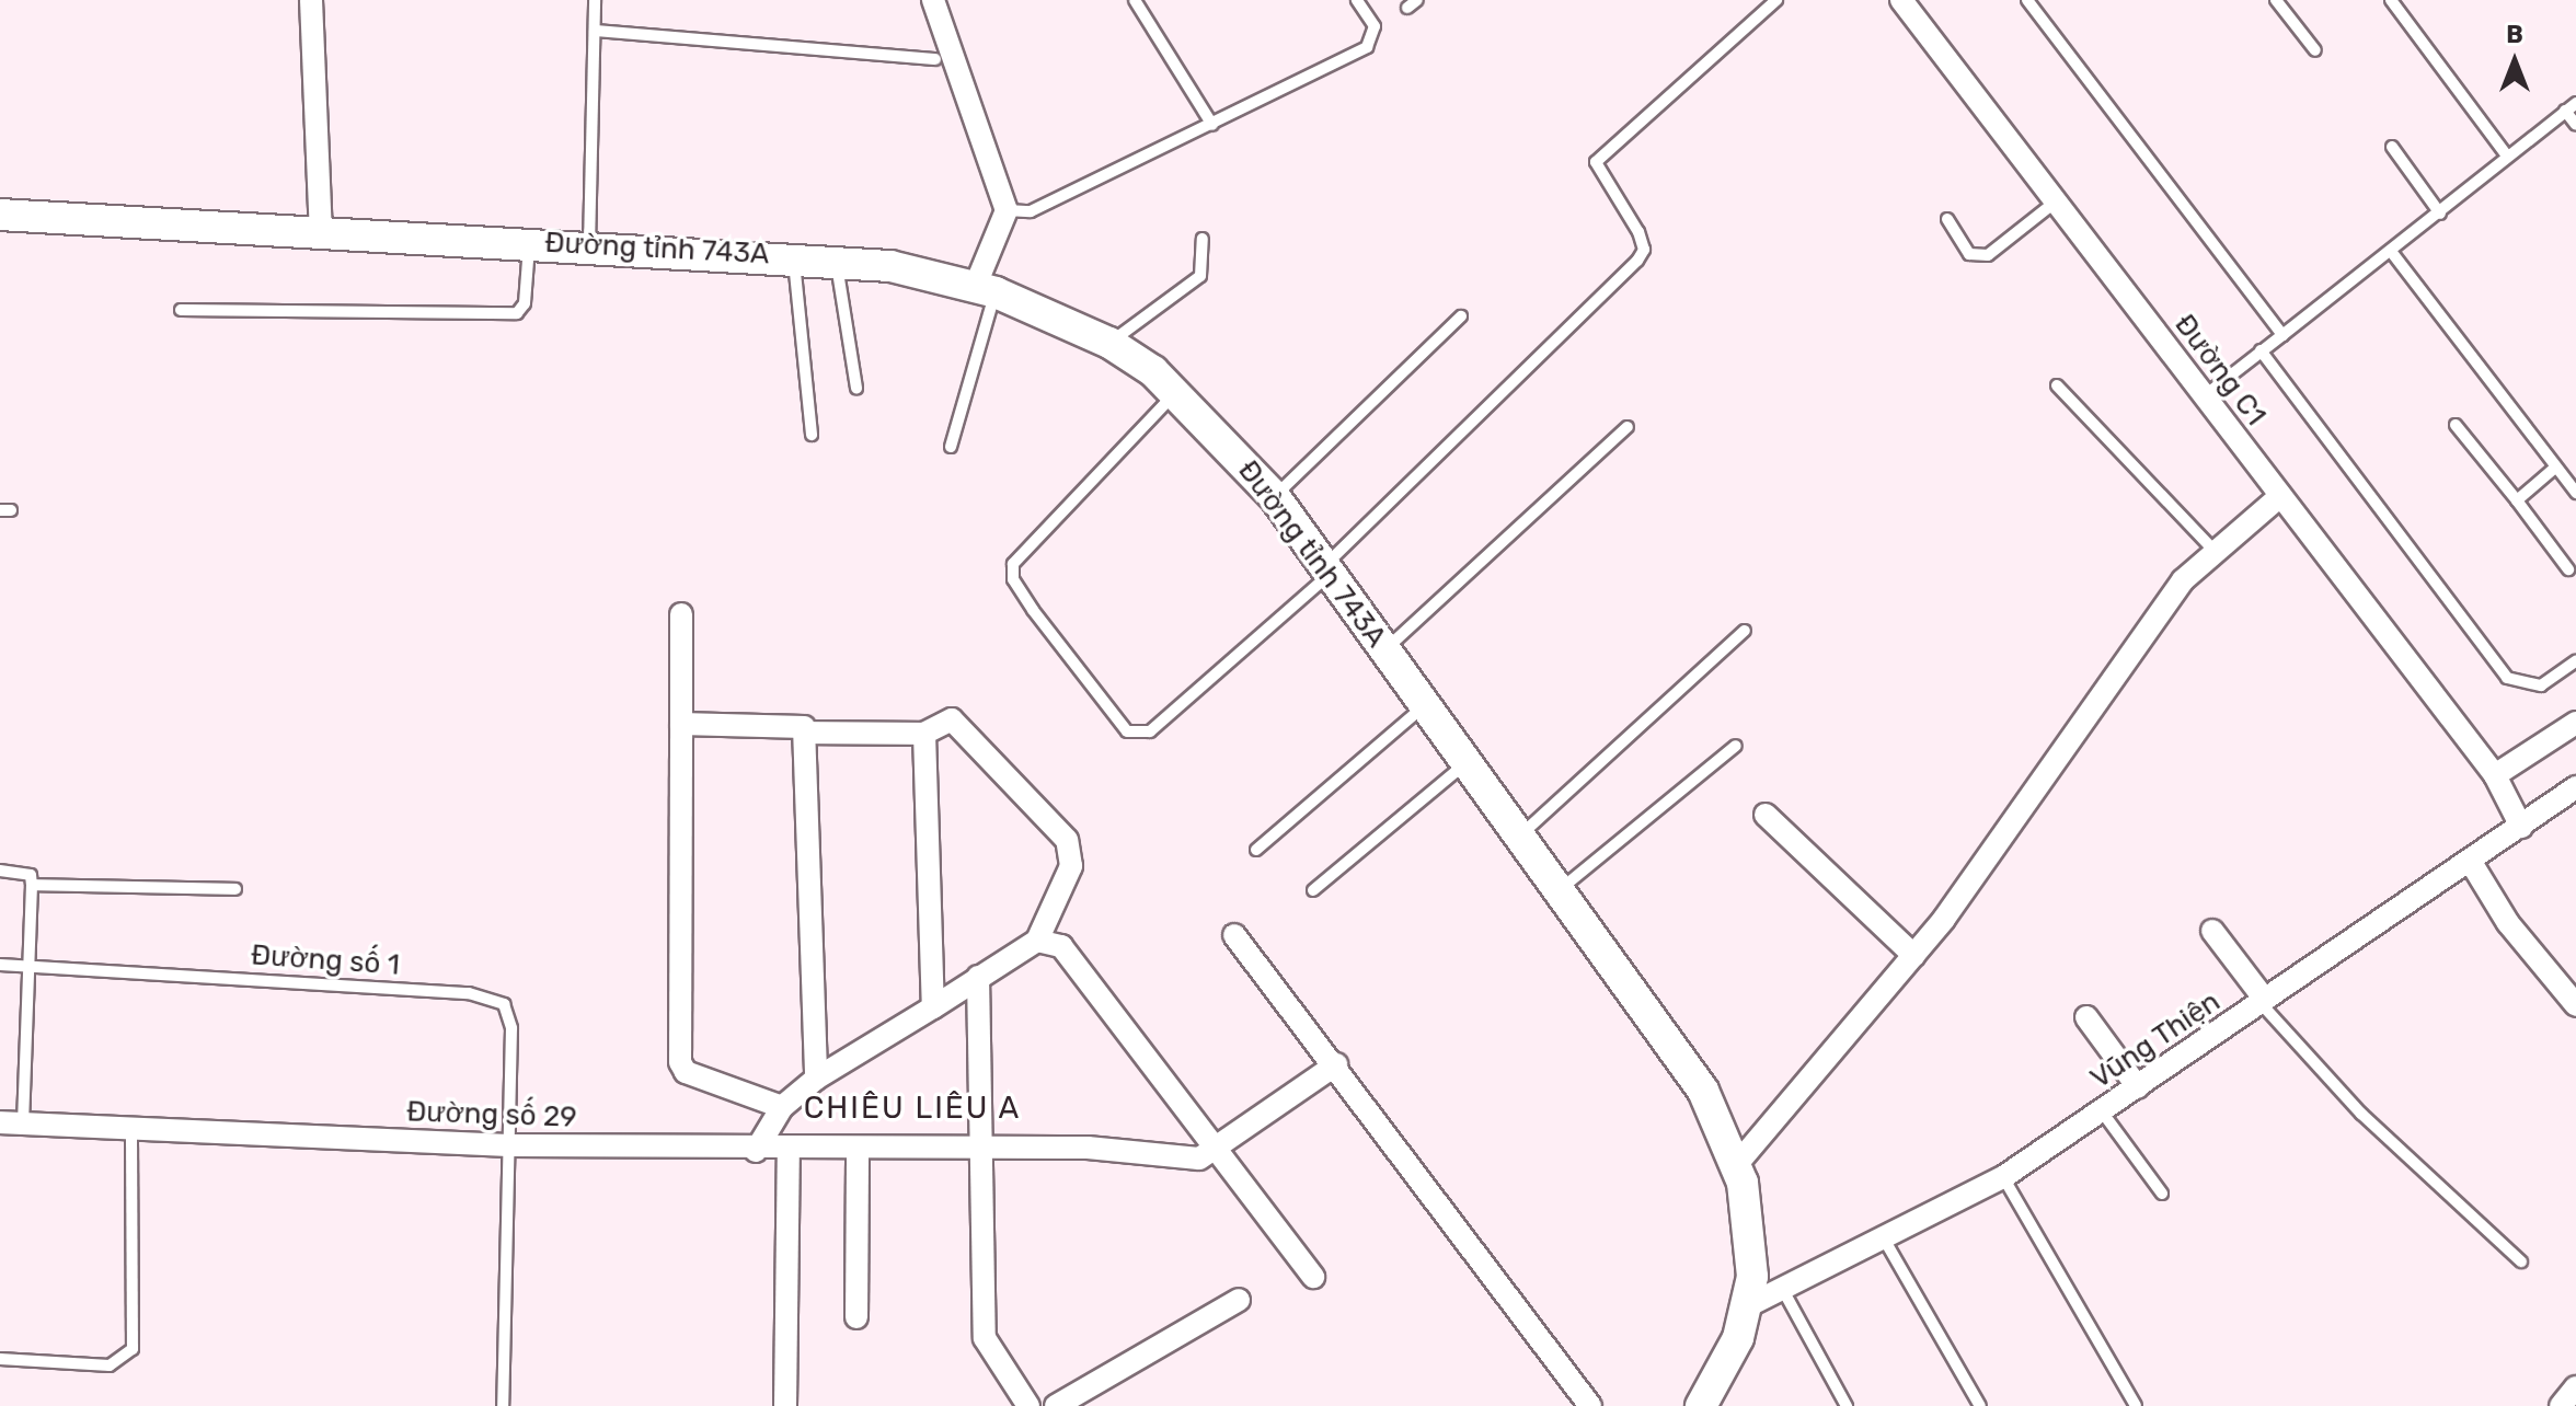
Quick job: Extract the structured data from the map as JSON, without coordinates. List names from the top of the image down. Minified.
{"streets":{"main road":["Đường tỉnh 743A"],"street":["Đường C1","Vũng Thiện","Đường số 29"],"lane":["Đường số 1"]},"crossings":[["Đường tỉnh 743A","Vũng Thiện"],["Đường C1","Vũng Thiện"],["Đường số 1","Đường số 29"]],"districts":["CHIÊU LIÊU A"],"north":"top"}
